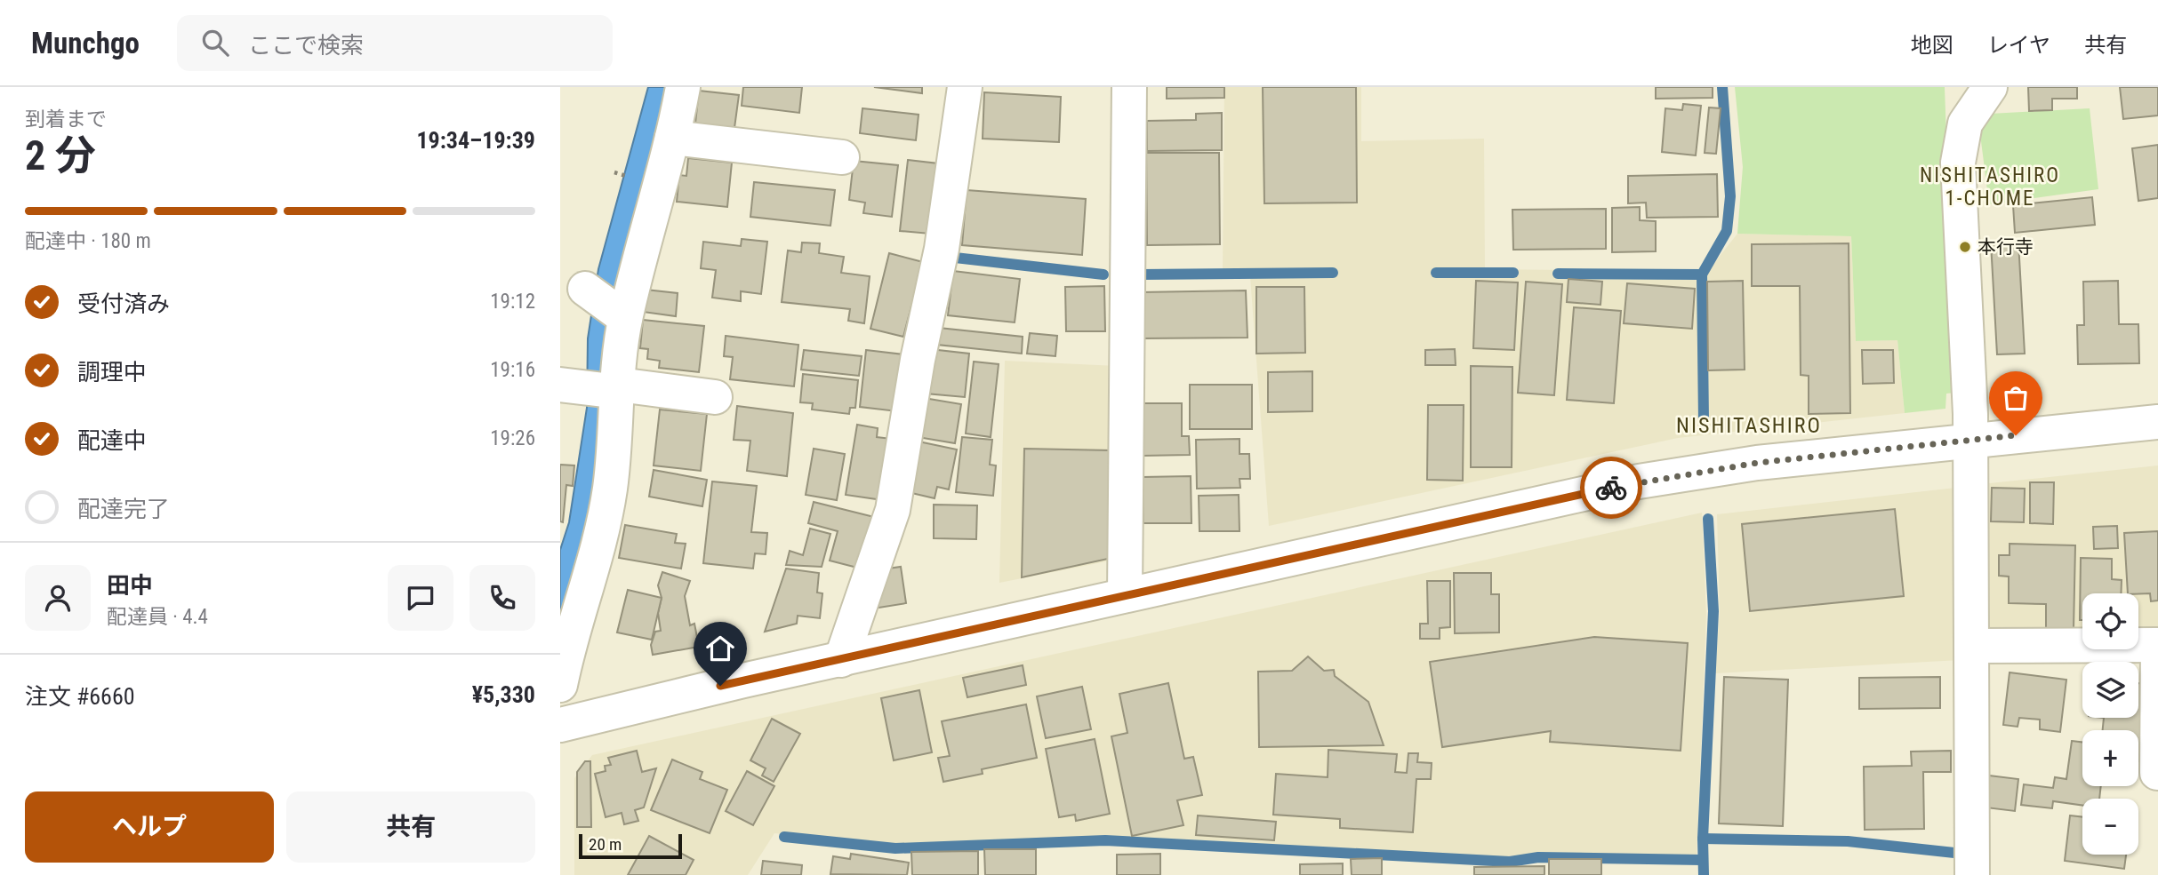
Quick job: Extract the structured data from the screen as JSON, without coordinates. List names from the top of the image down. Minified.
{"districts":["NISHITASHIRO 1-CHOME","NISHITASHIRO"],"places":["本行寺"],"scale_bar":"20 m","page":{"header":"Munchgo","search":"ここで検索","nav":["地図","レイヤ","共有"],"heading":["2 分","到着まで","19:34–19:39"],"panel":["田中","配達員 · 4.4","注文 #6660","¥5,330"],"bar":"配達中 · 180 m","list":[["受付済み","19:12"],["調理中","19:16"],["配達中","19:26"],"配達完了"],"map_buttons":["+","−"],"buttons":["ヘルプ","共有"],"scale":"20 m"}}
